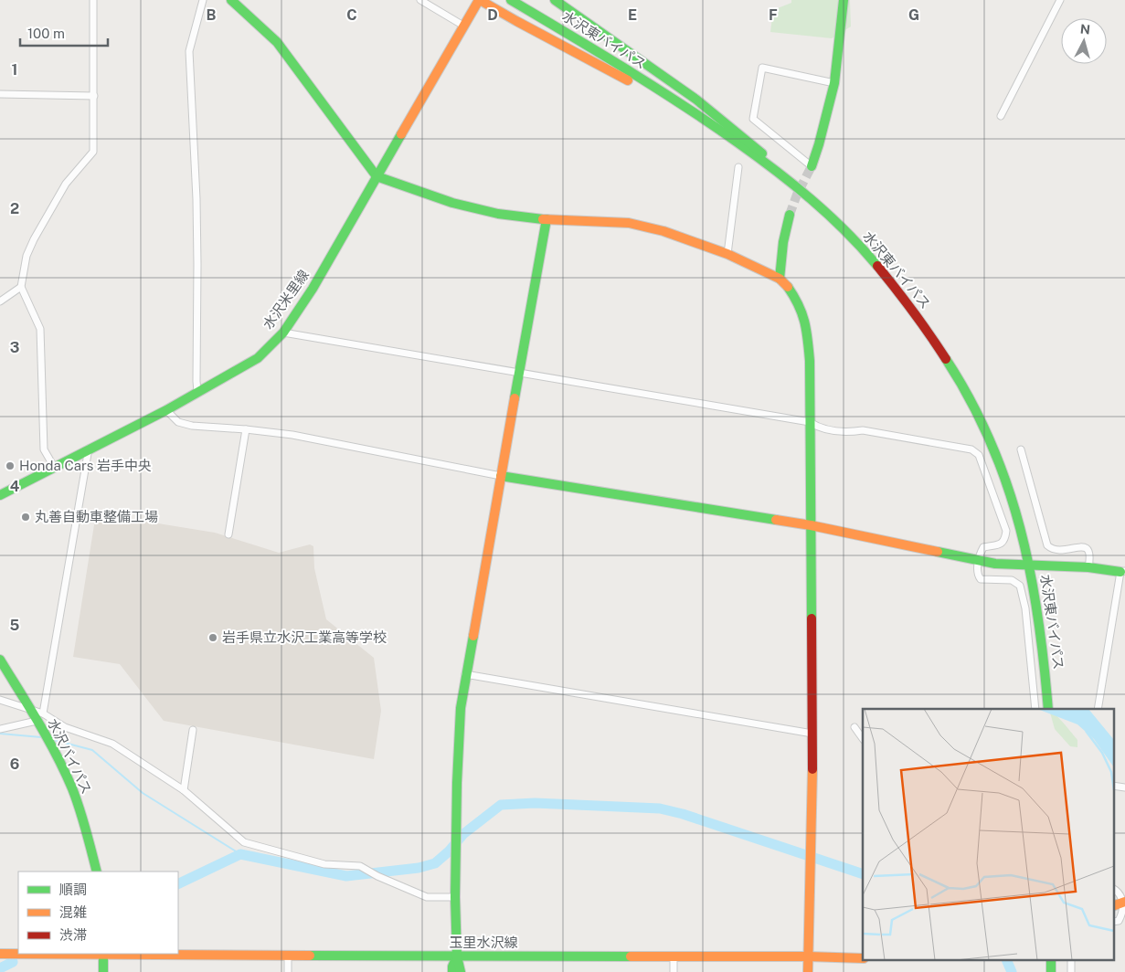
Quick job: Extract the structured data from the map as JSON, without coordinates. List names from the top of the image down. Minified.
{"streets":{"main road":["水沢東バイパス","水沢米里線","水沢バイパス","玉里水沢線"]},"places":["Honda Cars 岩手中央","丸善自動車整備工場","岩手県立水沢工業高等学校"],"legend":["順調","混雑","渋滞"],"scale_bar":"100 m","north":"top","grid":{"columns":["B","C","D","E","F","G"],"rows":["1","2","3","4","5","6"]}}
